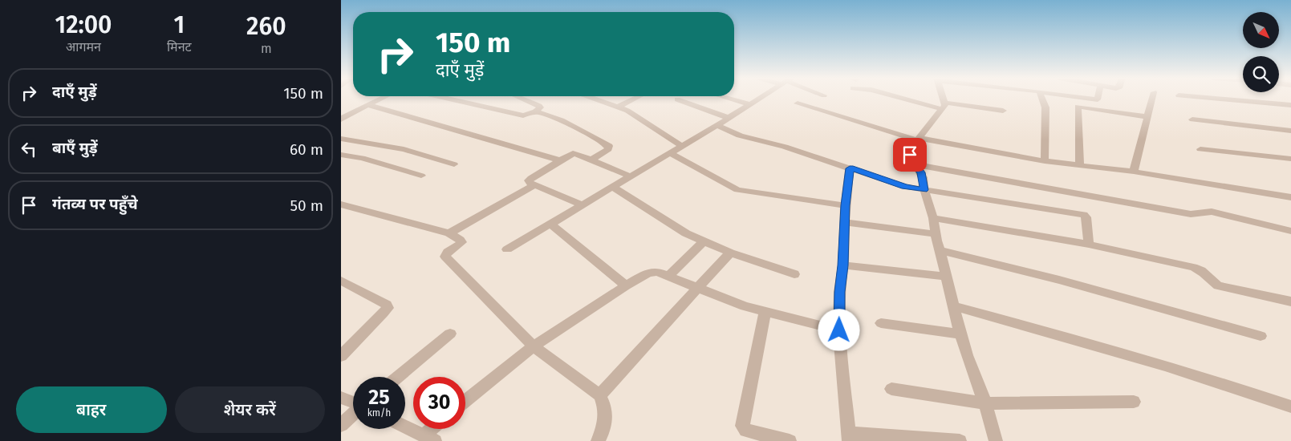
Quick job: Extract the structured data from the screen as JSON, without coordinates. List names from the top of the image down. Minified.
{"north":"bottom right","page":{"eta":["12:00","आगमन","1","मिनट","260","m"],"turn":["150 m","दाएँ मुड़ें"],"list":[{"name":"दाएँ मुड़ें","value":"150 m"},{"name":"बाएँ मुड़ें","value":"60 m"},{"name":"गंतव्य पर पहुँचे","value":"50 m"}],"speed":"25 km/h","limit":"30","buttons":["बाहर","शेयर करें"]}}
